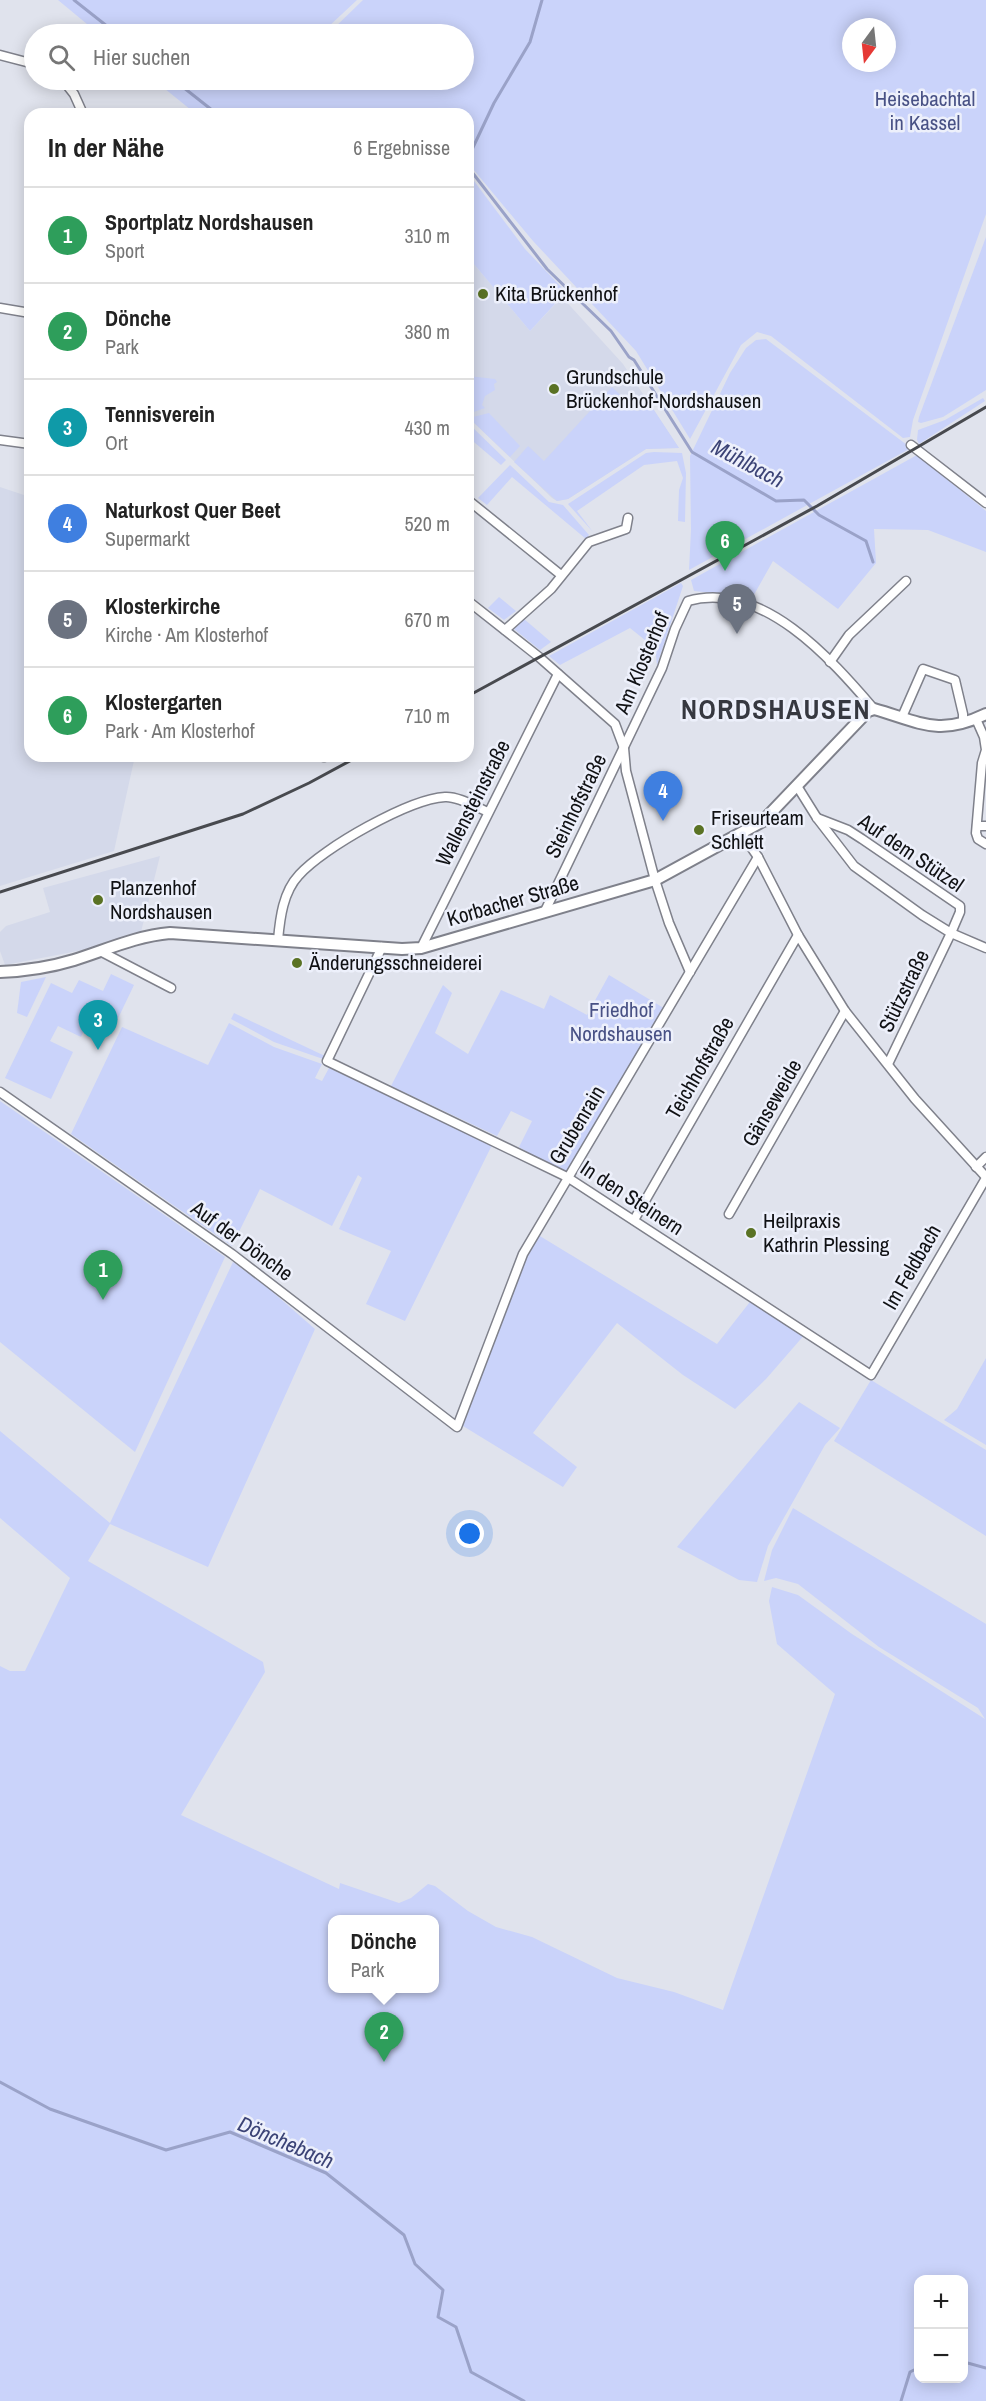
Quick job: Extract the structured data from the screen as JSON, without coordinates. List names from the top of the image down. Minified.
{"streets":{"street":["Am Klosterhof","Wallensteinstraße","Steinhofstraße","Auf dem Stützel","Korbacher Straße","Stützstraße","Teichhofstraße","Gänseweide","Grubenrain","In den Steinern","Auf der Dönche","Im Feldbach"]},"crossings":[["Am Klosterhof","Steinhofstraße"],["Am Klosterhof","Korbacher Straße"],["Wallensteinstraße","Korbacher Straße"],["Steinhofstraße","Korbacher Straße"],["Auf dem Stützel","Stützstraße"],["Korbacher Straße","In den Steinern"],["Teichhofstraße","In den Steinern"],["Grubenrain","In den Steinern"],["Grubenrain","Auf der Dönche"],["In den Steinern","Im Feldbach"]],"districts":["NORDSHAUSEN"],"water":["Mühlbach","Dönchebach"],"parks":["Heisebachtal in Kassel","Friedhof Nordshausen"],"places":["Kita Brückenhof","Grundschule Brückenhof-Nordshausen","Friseurteam Schlett","Planzenhof Nordshausen","Änderungsschneiderei","Heilpraxis Kathrin Plessing"],"north":"bottom","page":{"search":"Hier suchen","heading":["In der Nähe","6 Ergebnisse"],"list":[{"mark":"1","name":"Sportplatz Nordshausen","note":"Sport","value":"310 m"},{"mark":"2","name":"Dönche","note":"Park","value":"380 m"},{"mark":"3","name":"Tennisverein","note":"Ort","value":"430 m"},{"mark":"4","name":"Naturkost Quer Beet","note":"Supermarkt","value":"520 m"},{"mark":"5","name":"Klosterkirche","note":"Kirche · Am Klosterhof","value":"670 m"},{"mark":"6","name":"Klostergarten","note":"Park · Am Klosterhof","value":"710 m"}],"pins":["6","5","4","3","1","2"],"popup":["Dönche","Park"],"map_buttons":["+","−"]}}
